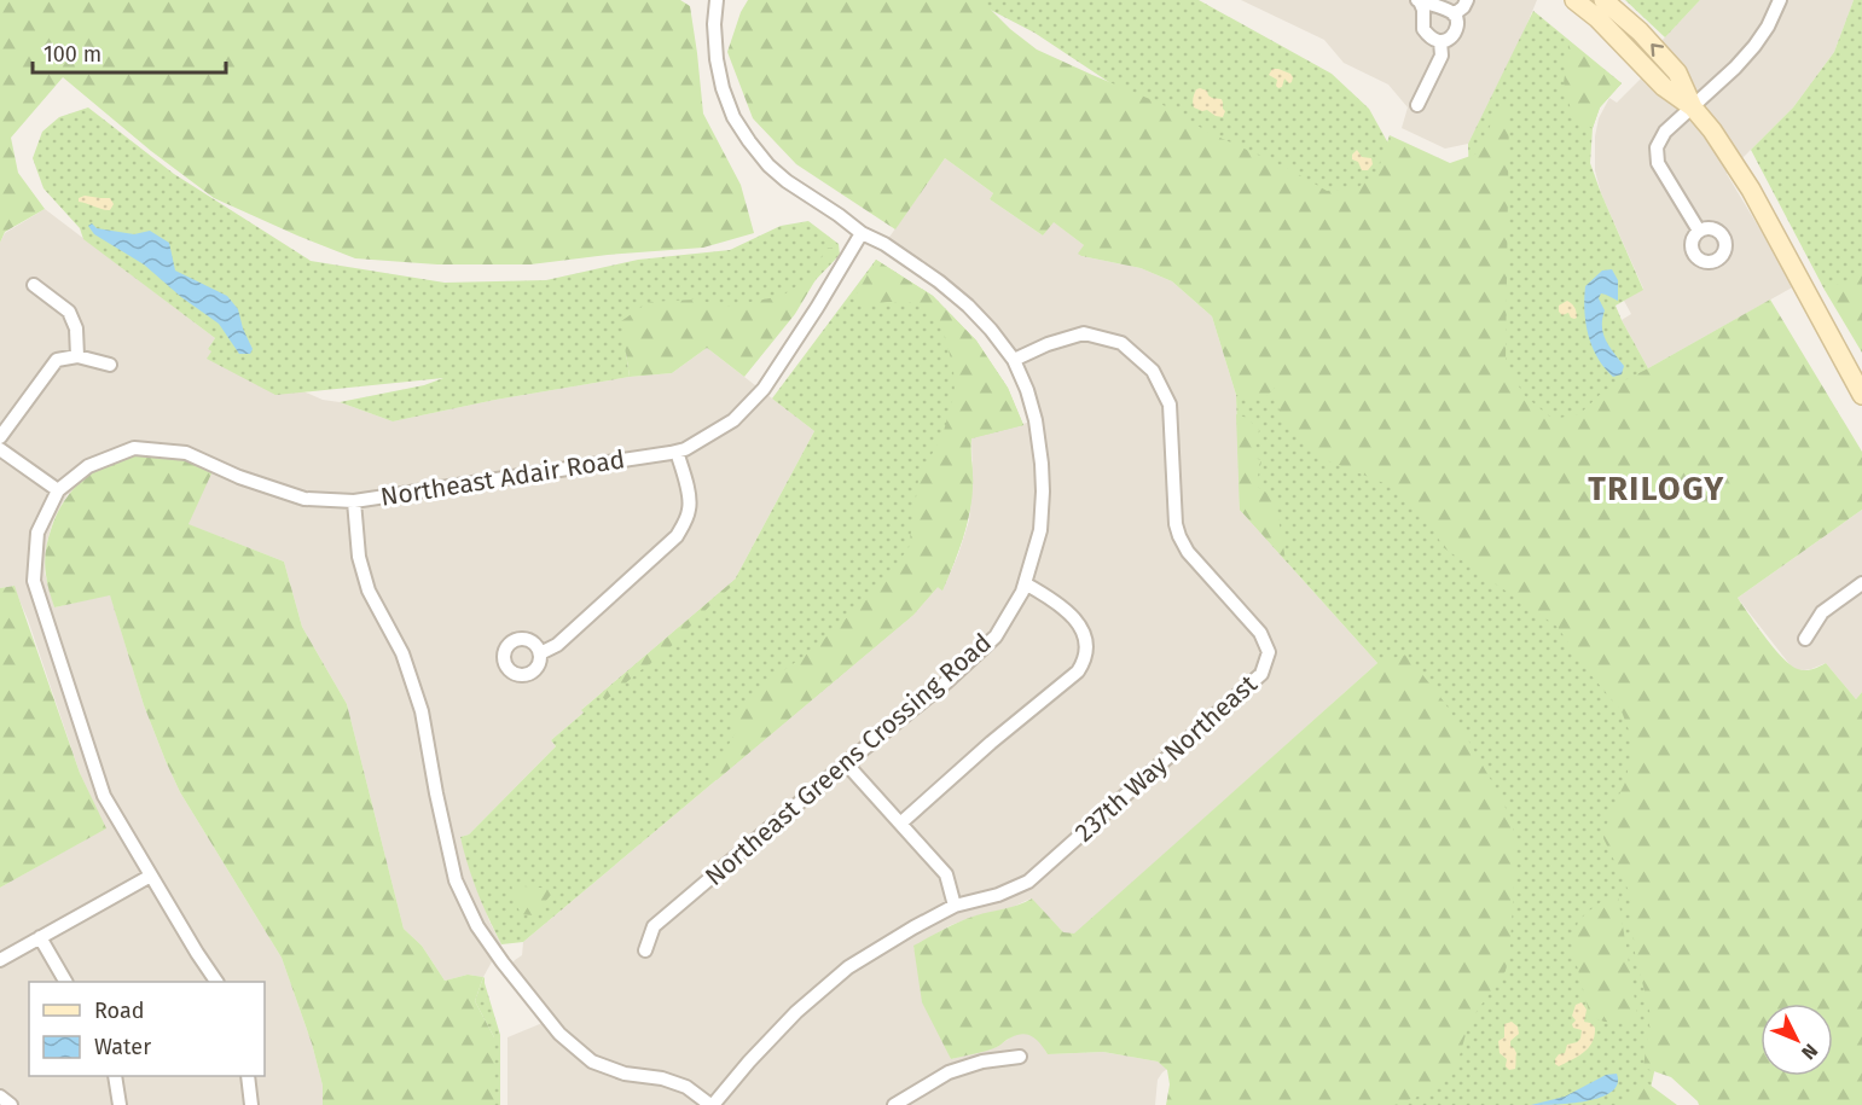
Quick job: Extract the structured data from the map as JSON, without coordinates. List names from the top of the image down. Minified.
{"streets":{"street":["Northeast Adair Road","237th Way Northeast","Northeast Greens Crossing Road"]},"crossings":[["Northeast Adair Road","Northeast Greens Crossing Road"],["237th Way Northeast","Northeast Greens Crossing Road"]],"districts":["TRILOGY"],"legend":["Road","Water"],"scale_bar":"100 m","north":"bottom right"}
